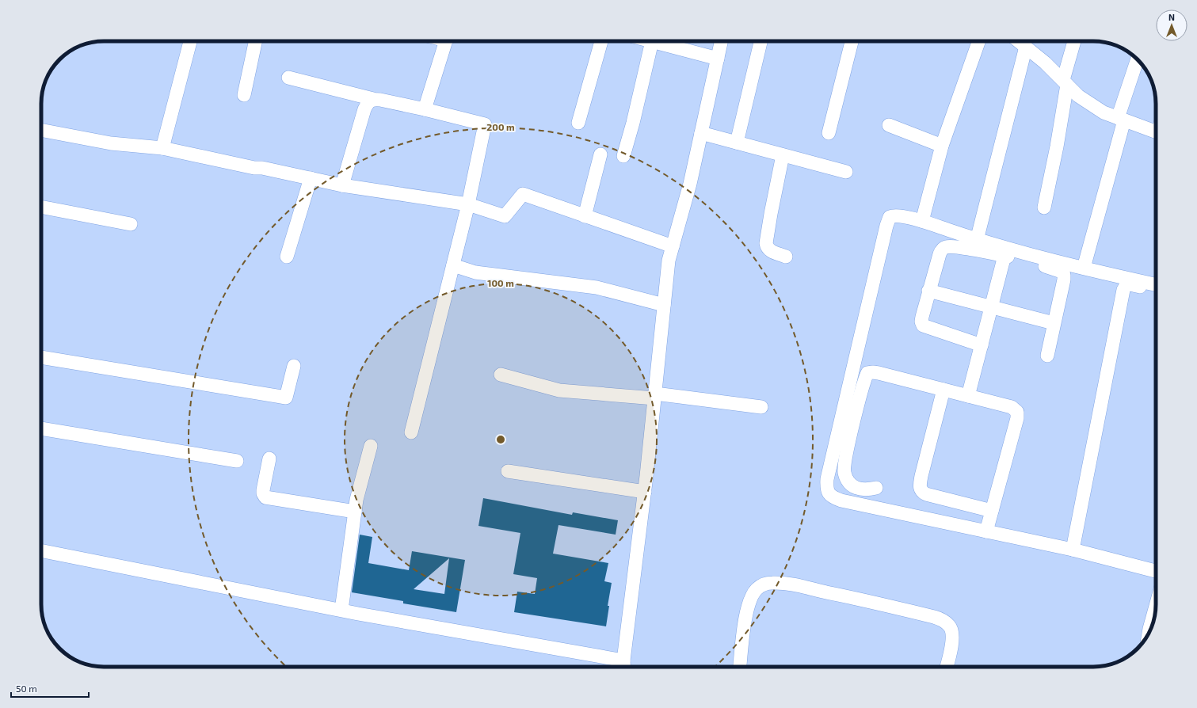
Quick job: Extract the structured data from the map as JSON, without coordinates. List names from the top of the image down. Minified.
{"scale_bar":"50 m","north":"top","rings":["200 m","100 m"]}
